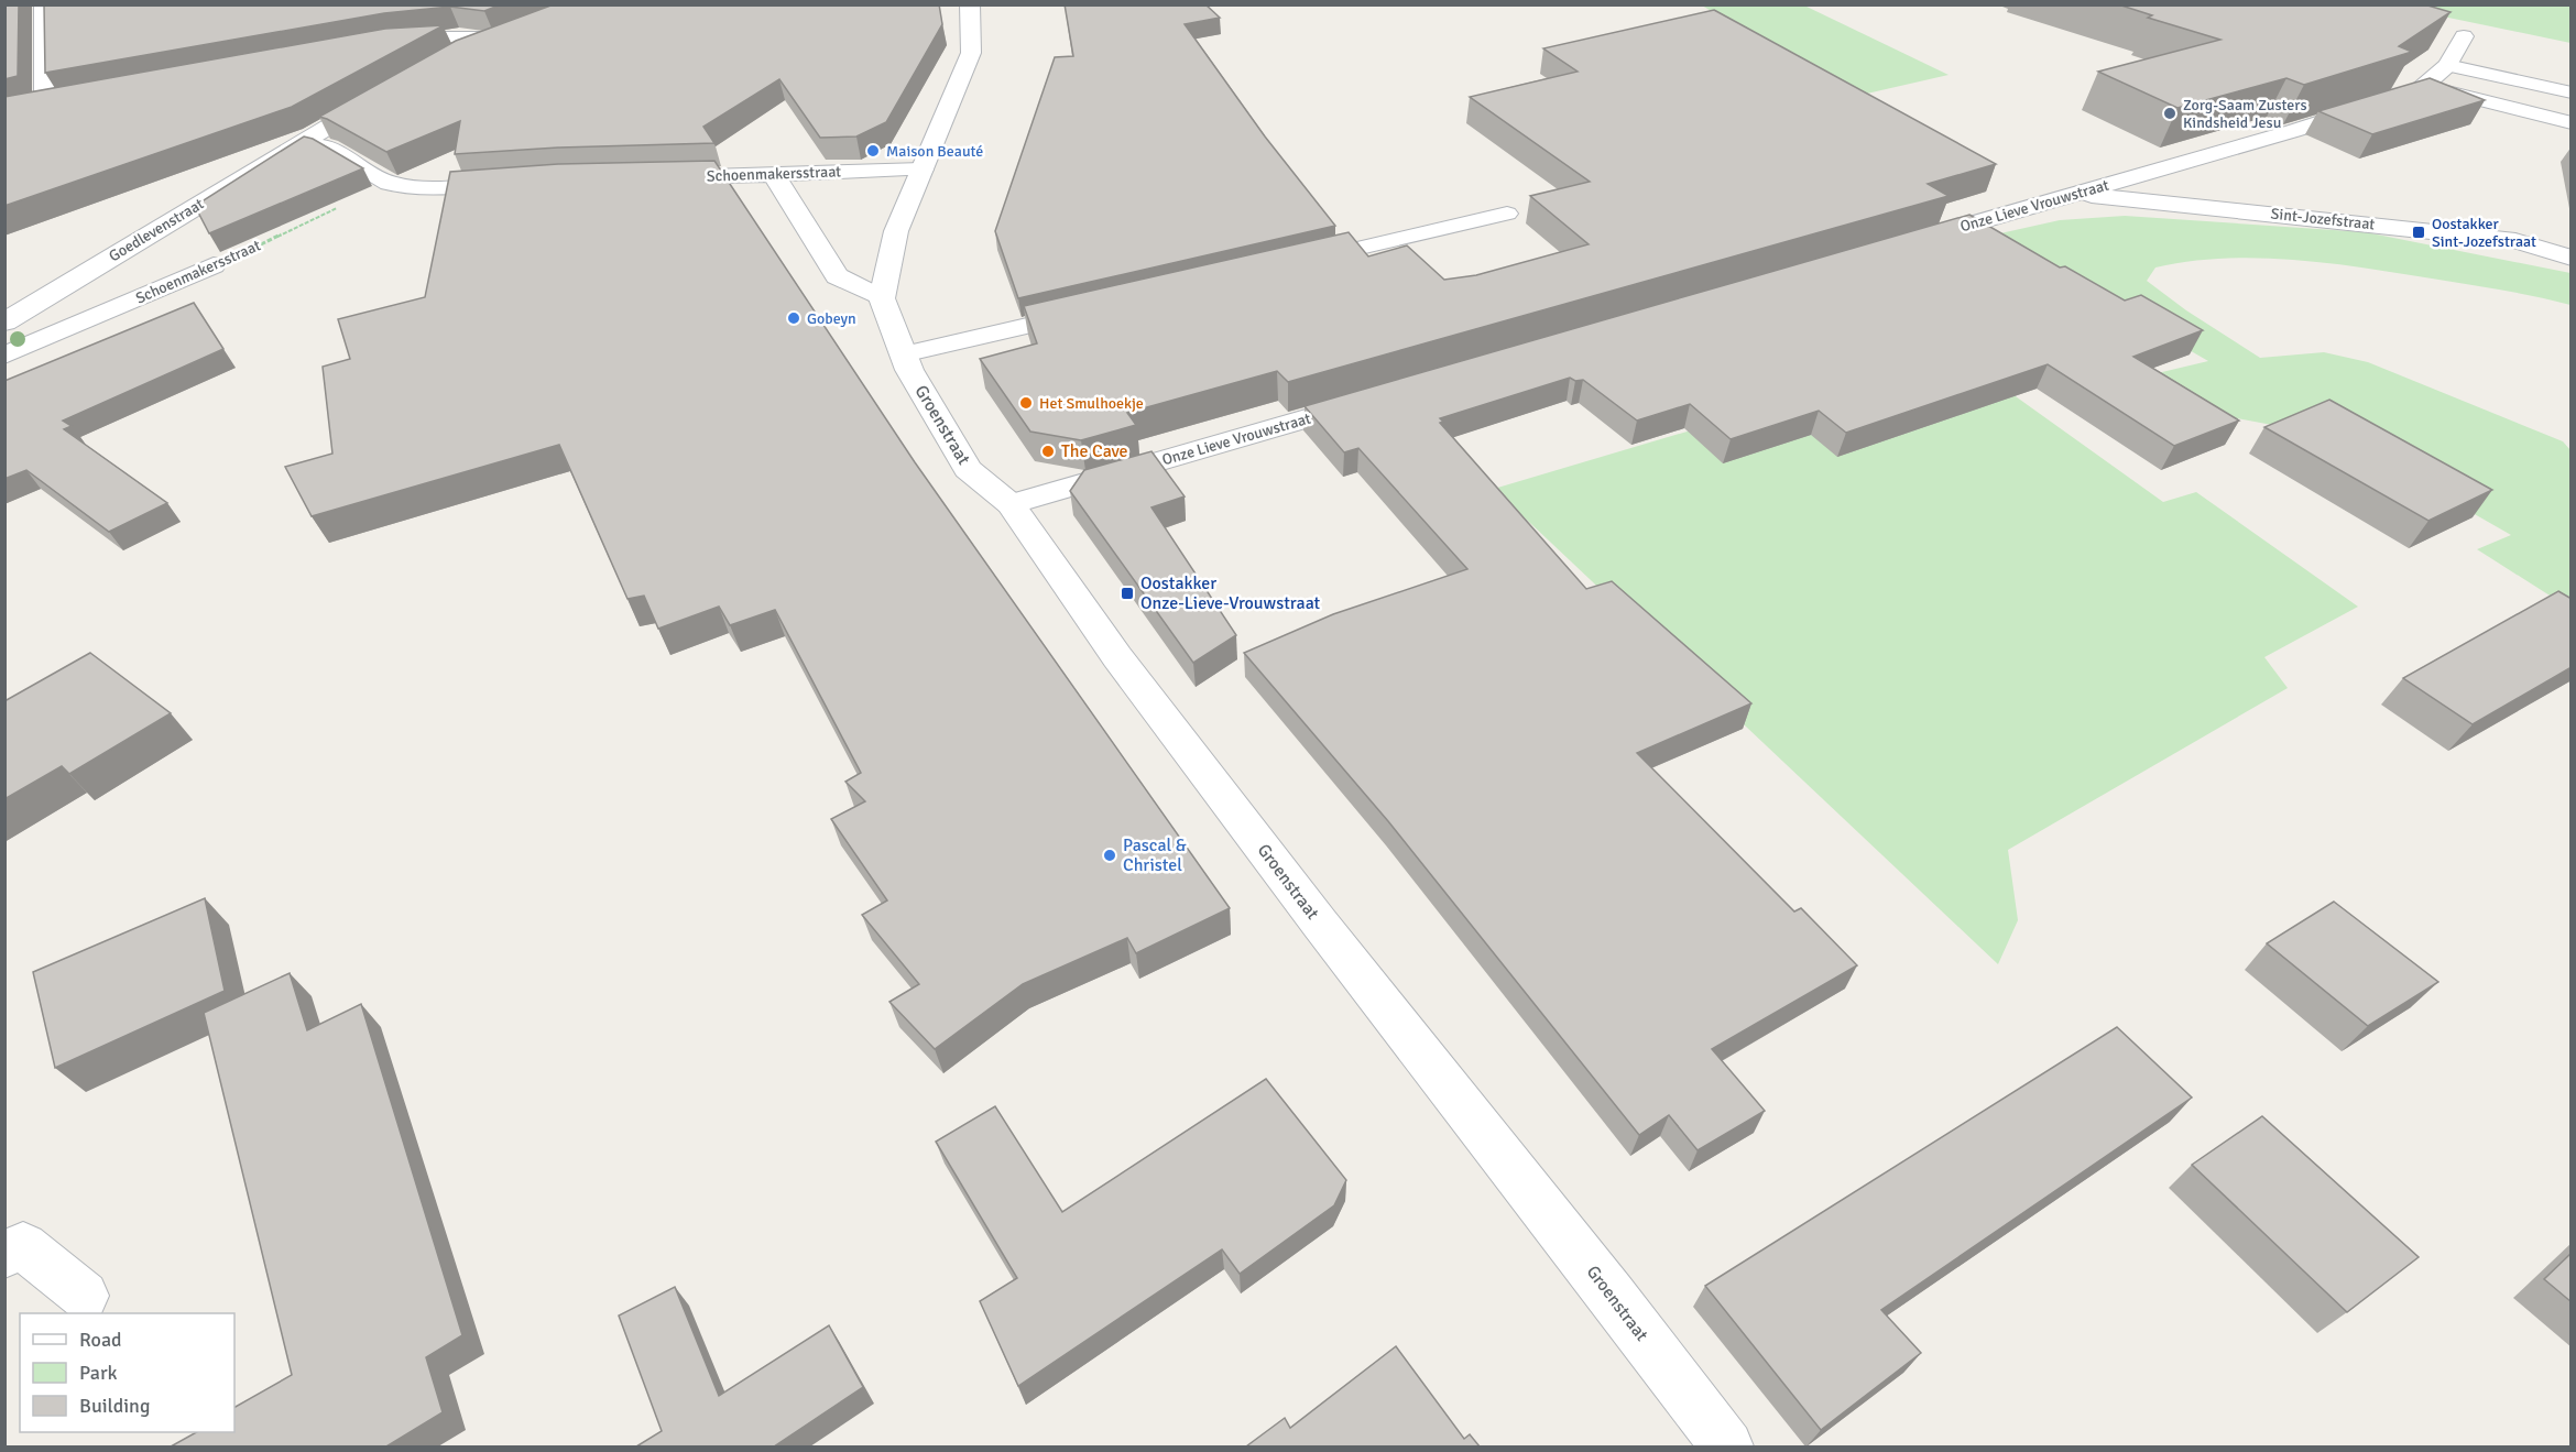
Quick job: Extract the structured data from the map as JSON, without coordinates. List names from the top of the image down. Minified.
{"streets":{"street":["Schoenmakersstraat","Onze Lieve Vrouwstraat","Sint-Jozefstraat","Goedlevenstraat","Groenstraat"]},"crossings":[["Onze Lieve Vrouwstraat","Sint-Jozefstraat"],["Onze Lieve Vrouwstraat","Groenstraat"]],"places":{"other":["Zorg-Saam Zusters Kindsheid Jesu","Maison Beauté","Gobeyn","Het Smulhoekje","The Cave","Pascal & Christel"],"transit":["Oostakker Sint-Jozefstraat","Oostakker Onze-Lieve-Vrouwstraat"]},"legend":["Road","Park","Building"]}
